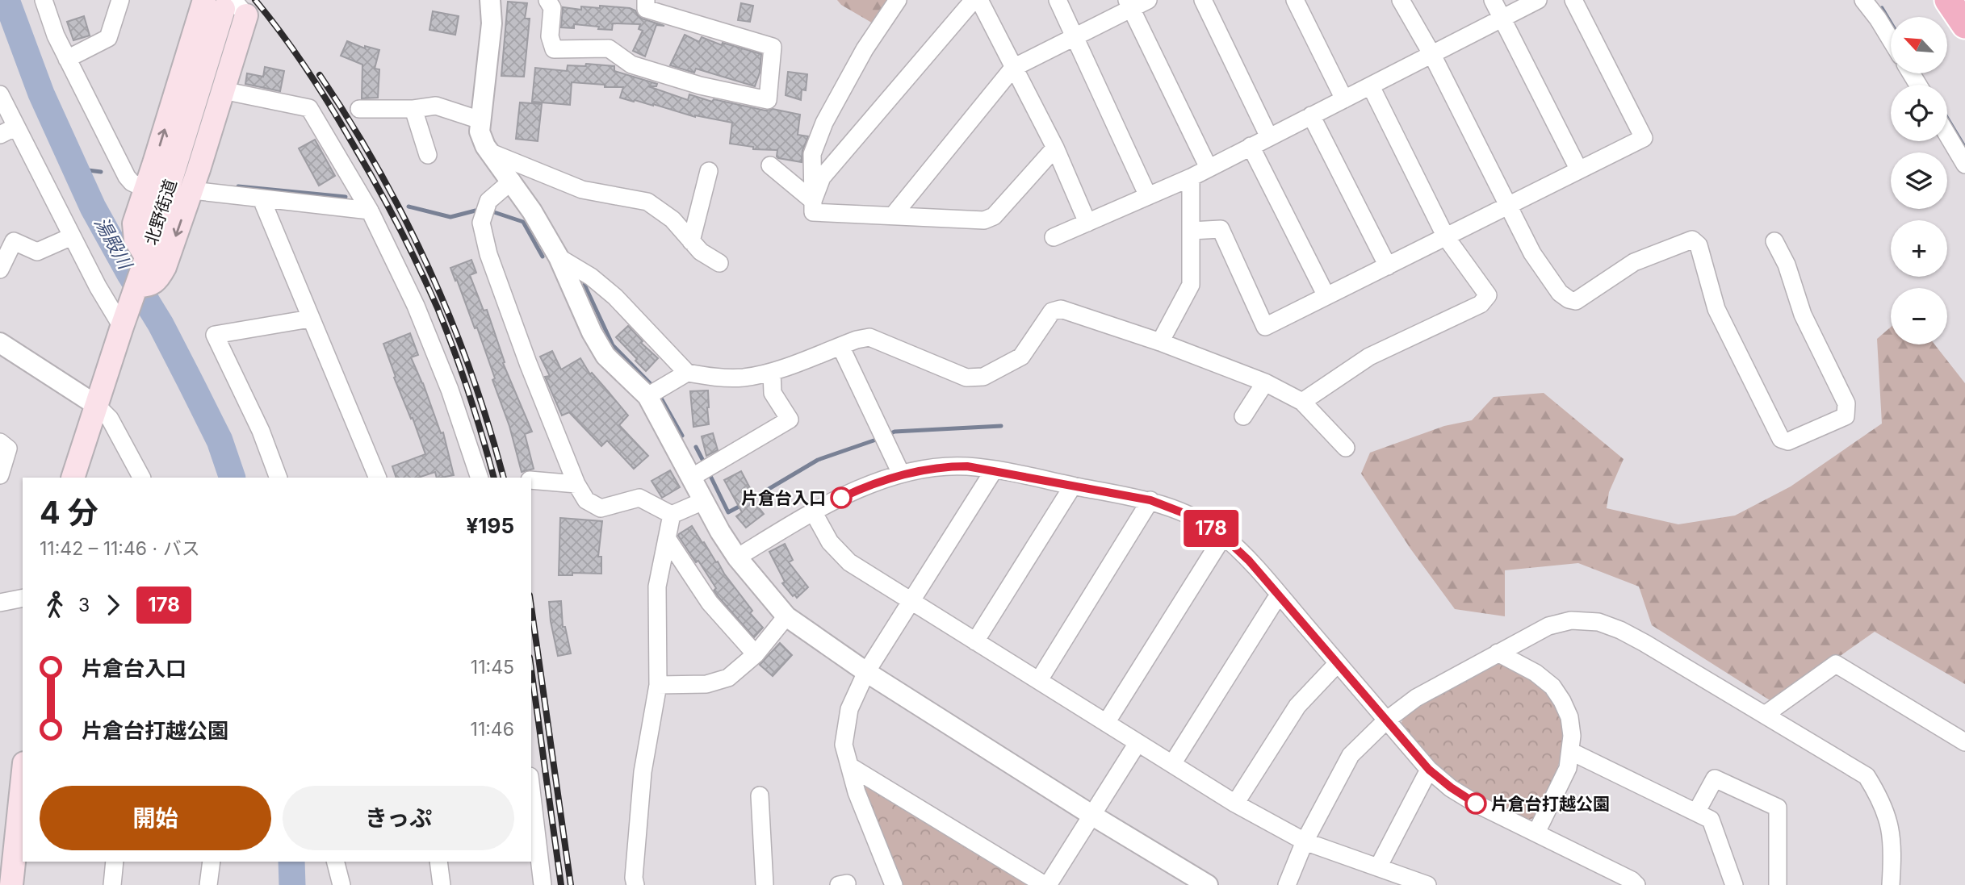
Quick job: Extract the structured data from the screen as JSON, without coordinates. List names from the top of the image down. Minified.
{"streets":{"main road":["北野街道"]},"water":["湯殿川"],"places":["片倉台入口","片倉台打越公園"],"lines":["bus line 178"],"north":"top left","page":{"on_map":"178","map_buttons":["+","−"],"heading":["4 分","11:42 – 11:46 · バス","¥195"],"legs":["3","178"],"list":[{"name":"片倉台入口","value":"11:45"},{"name":"片倉台打越公園","value":"11:46"}],"buttons":["開始","きっぷ"]}}
